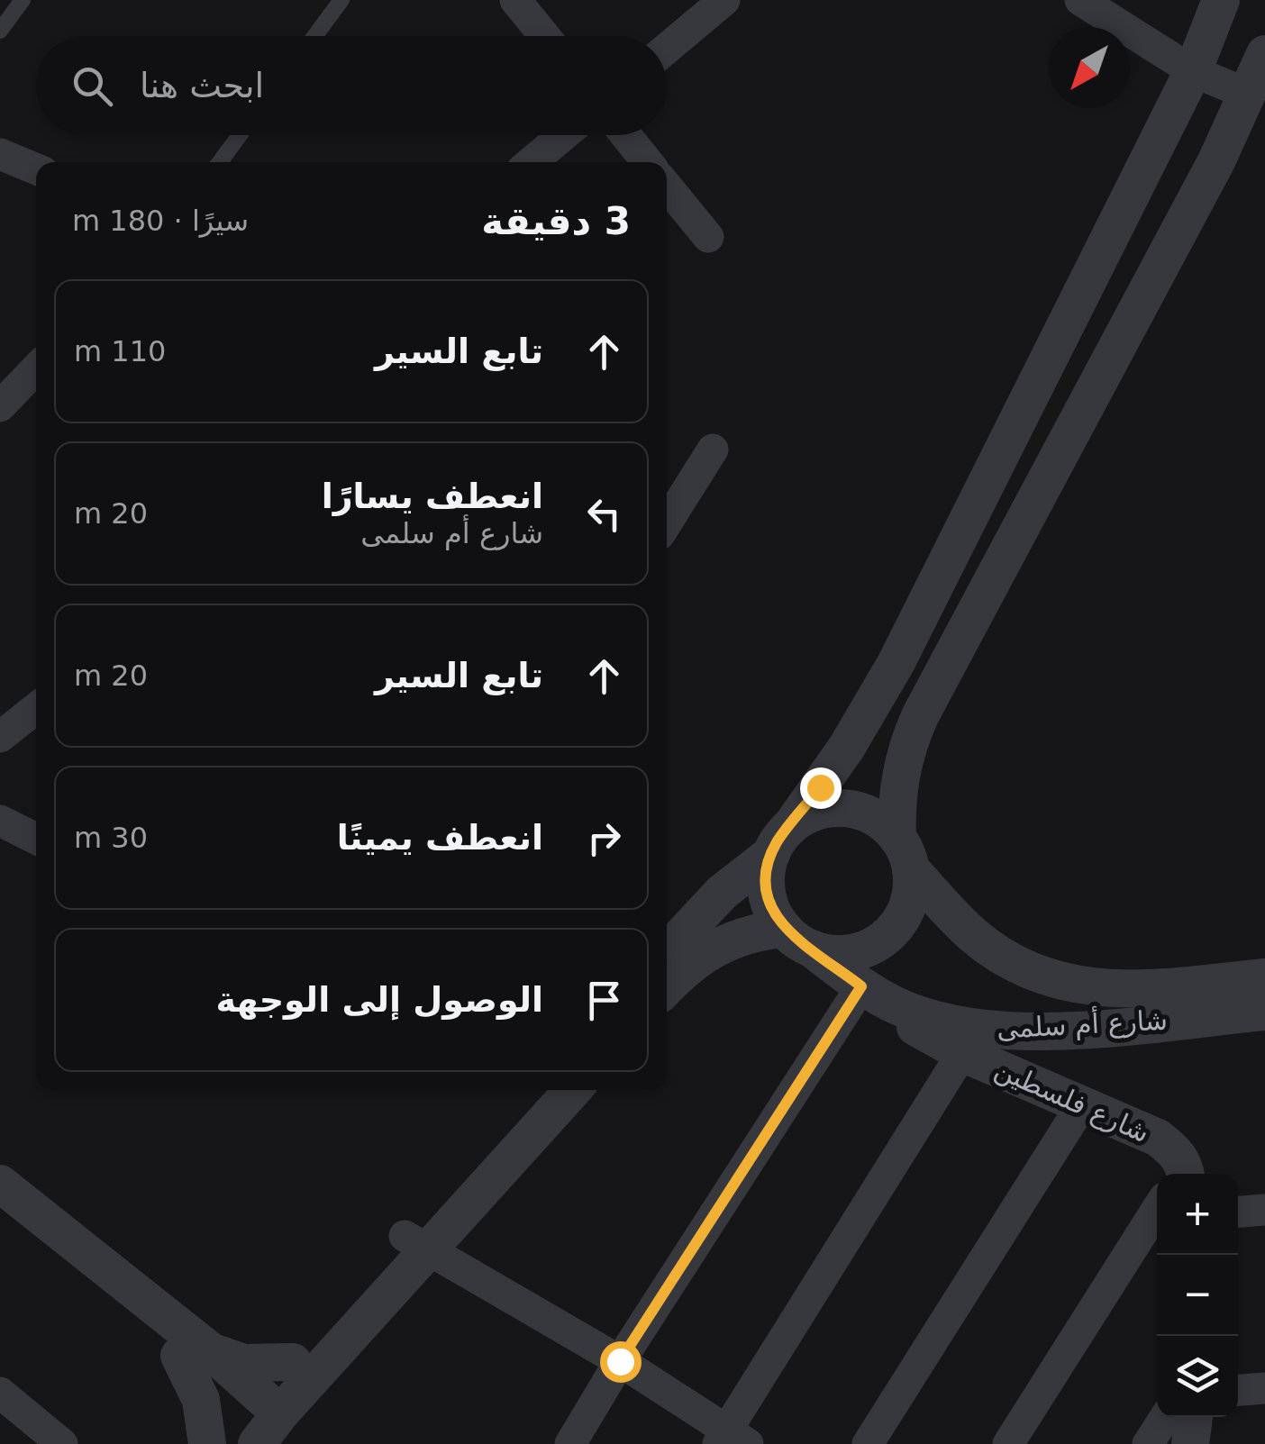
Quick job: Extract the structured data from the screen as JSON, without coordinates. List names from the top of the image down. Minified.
{"streets":{"street":["شارع أم سلمى","شارع فلسطين"]},"crossings":[["شارع أم سلمى","شارع فلسطين"]],"north":"bottom left","page":{"search":"ابحث هنا","heading":["3 دقيقة","سيرًا · 180 m"],"list":[["تابع السير","110 m"],["انعطف يسارًا","شارع أم سلمى","20 m"],["تابع السير","20 m"],["انعطف يمينًا","30 m"],"الوصول إلى الوجهة"],"map_buttons":["+","−"]}}
